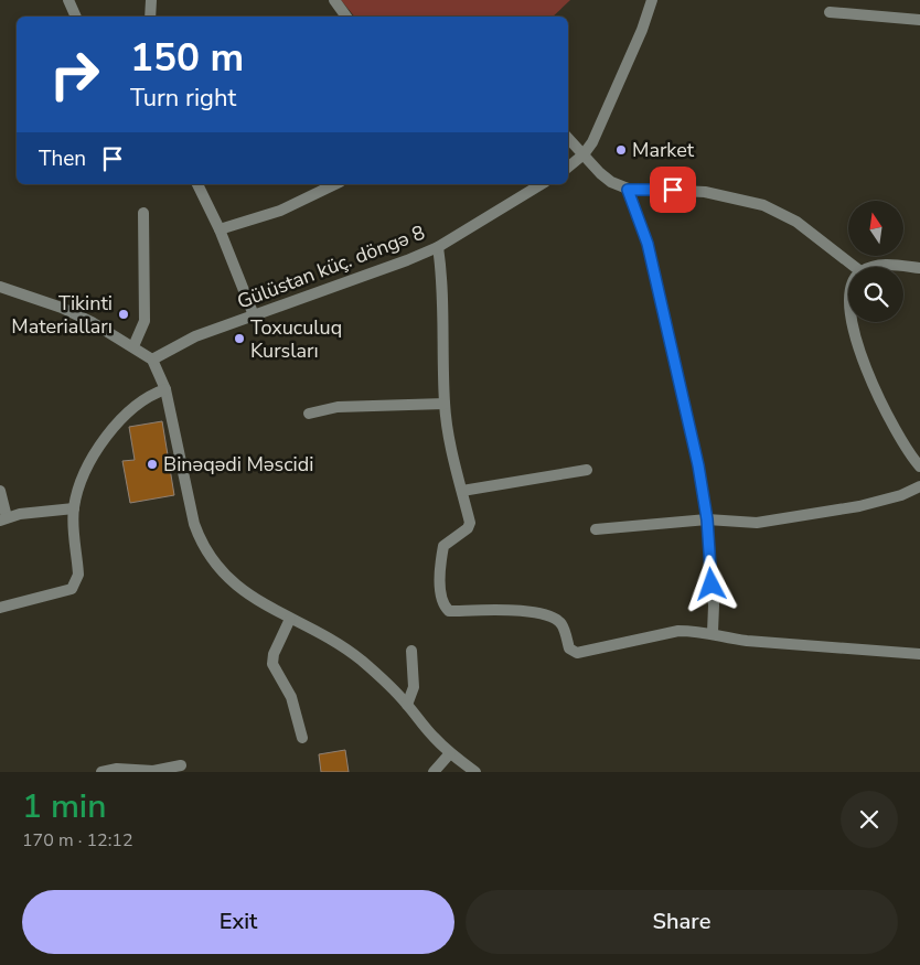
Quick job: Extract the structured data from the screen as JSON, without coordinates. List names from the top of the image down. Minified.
{"streets":{"street":["Gülüstan küç. döngə 8"]},"places":["Market","Tikinti Materialları","Toxuculuq Kursları","Binəqədi Məscidi"],"north":"top","page":{"turn":["150 m","Turn right"],"then":"Then","heading":["1 min","170 m · 12:12"],"buttons":["Exit","Share"]}}
